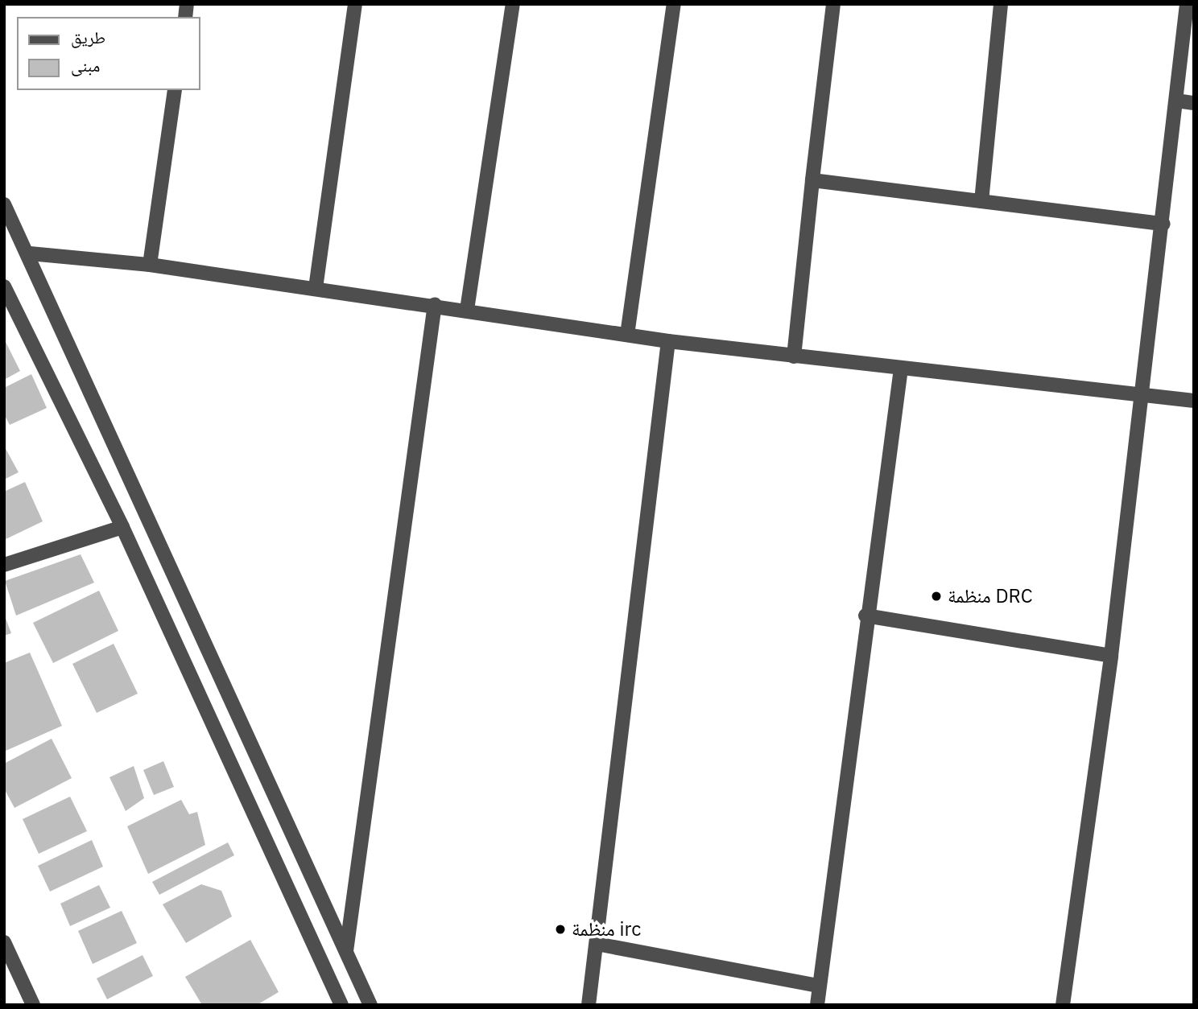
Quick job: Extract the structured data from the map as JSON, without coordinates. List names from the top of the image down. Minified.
{"places":["منظمة DRC","منظمة irc"],"legend":["طريق","مبنى"]}
